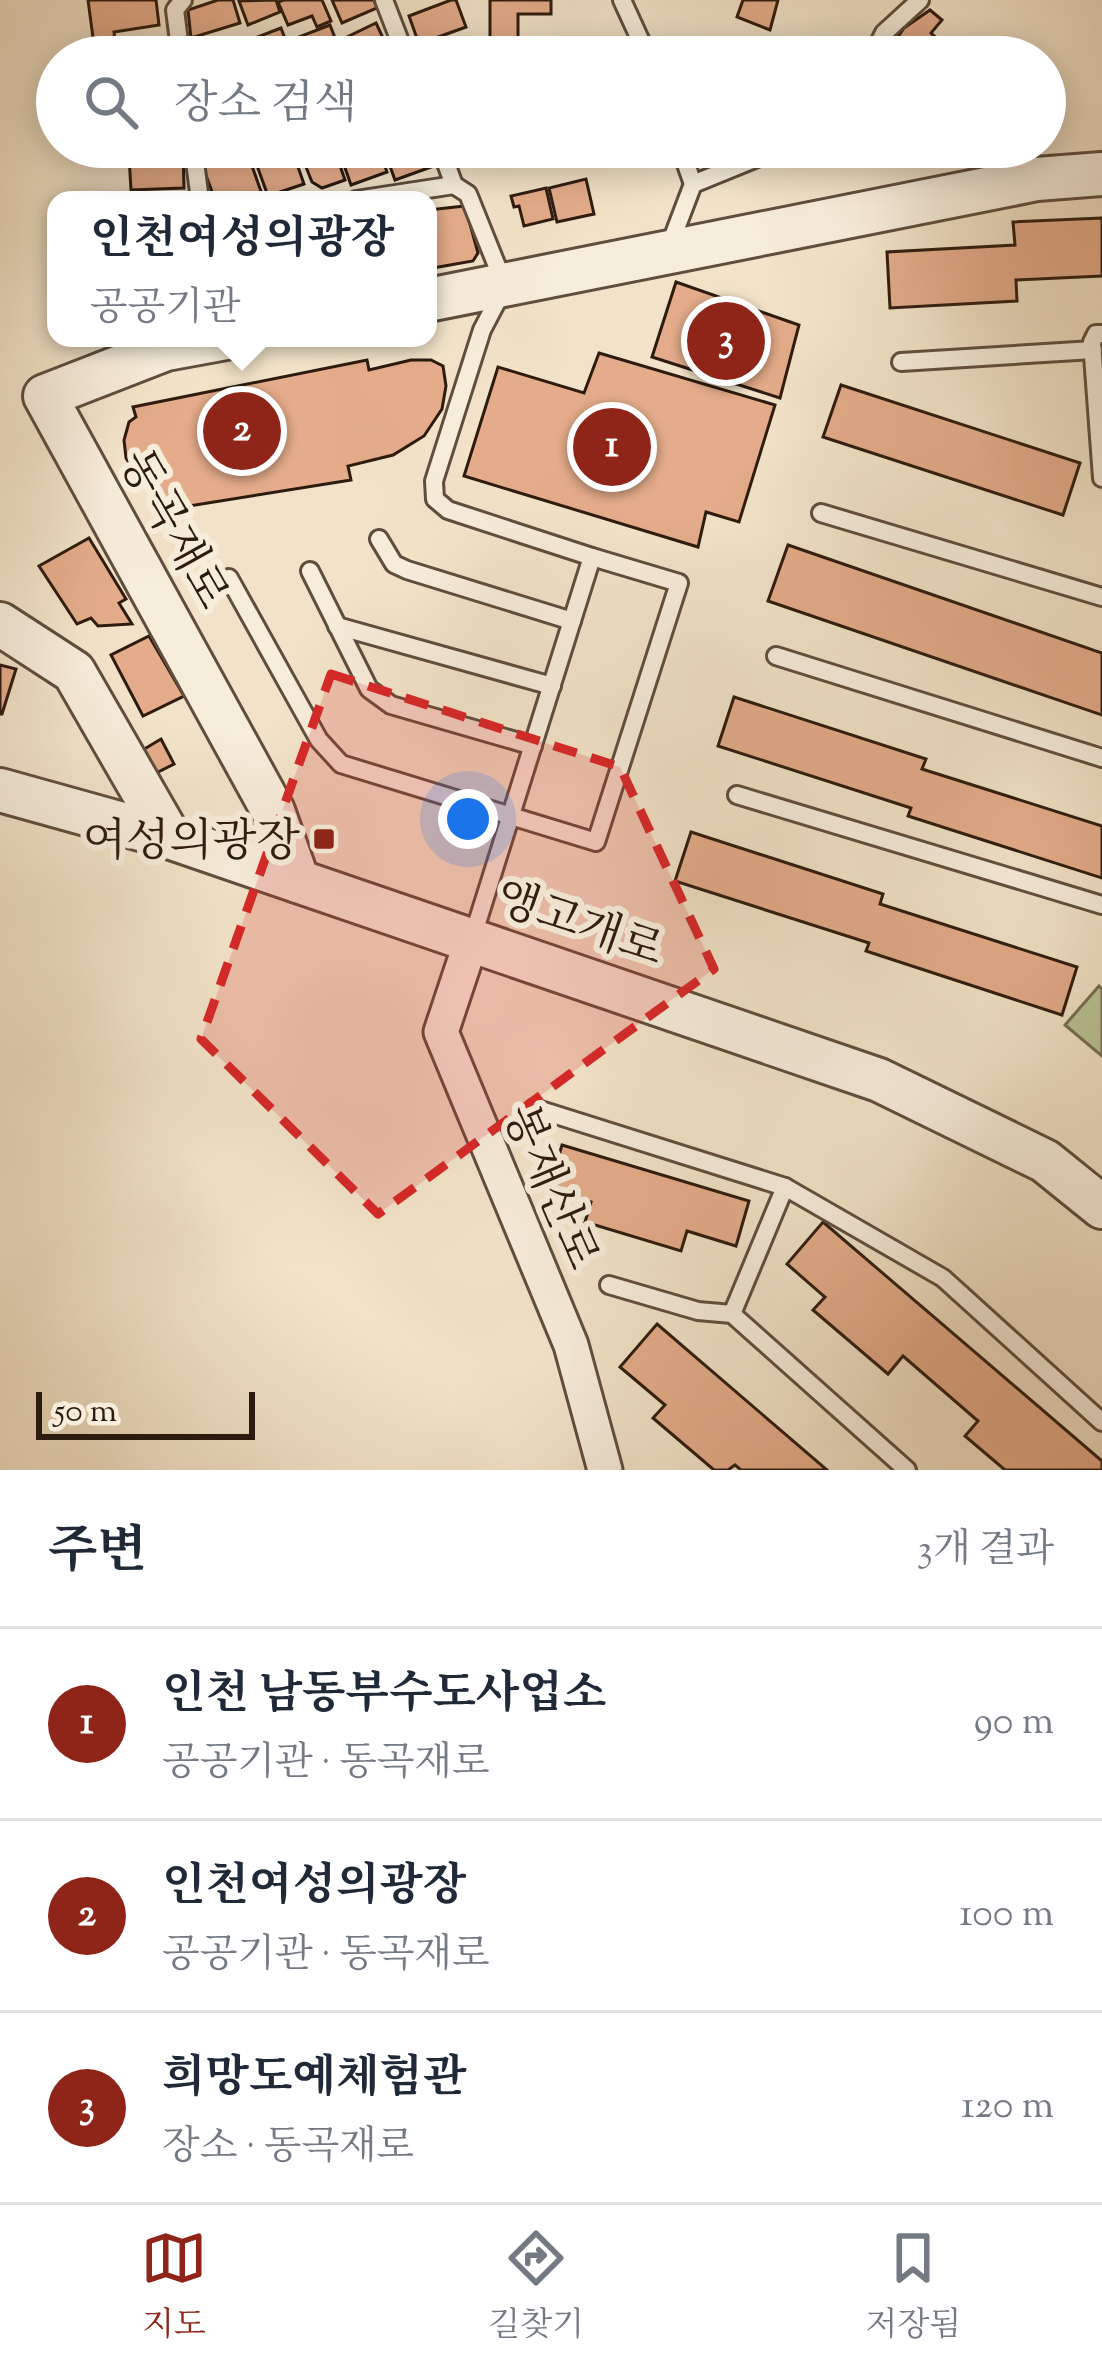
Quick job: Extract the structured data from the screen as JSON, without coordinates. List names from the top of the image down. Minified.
{"streets":{"street":["동곡재로","앵고개로","봉재산로"]},"crossings":[["동곡재로","앵고개로"],["앵고개로","봉재산로"]],"places":{"transit":["여성의광장"]},"scale_bar":"50 m","page":{"search":"장소 검색","popup":["인천여성의광장","공공기관"],"pins":["3","2","1"],"scale":"50 m","heading":["주변","3개 결과"],"list":[{"mark":"1","name":"인천 남동부수도사업소","note":"공공기관 · 동곡재로","value":"90 m"},{"mark":"2","name":"인천여성의광장","note":"공공기관 · 동곡재로","value":"100 m"},{"mark":"3","name":"희망도예체험관","note":"장소 · 동곡재로","value":"120 m"}],"nav":["지도","길찾기","저장됨"]}}
